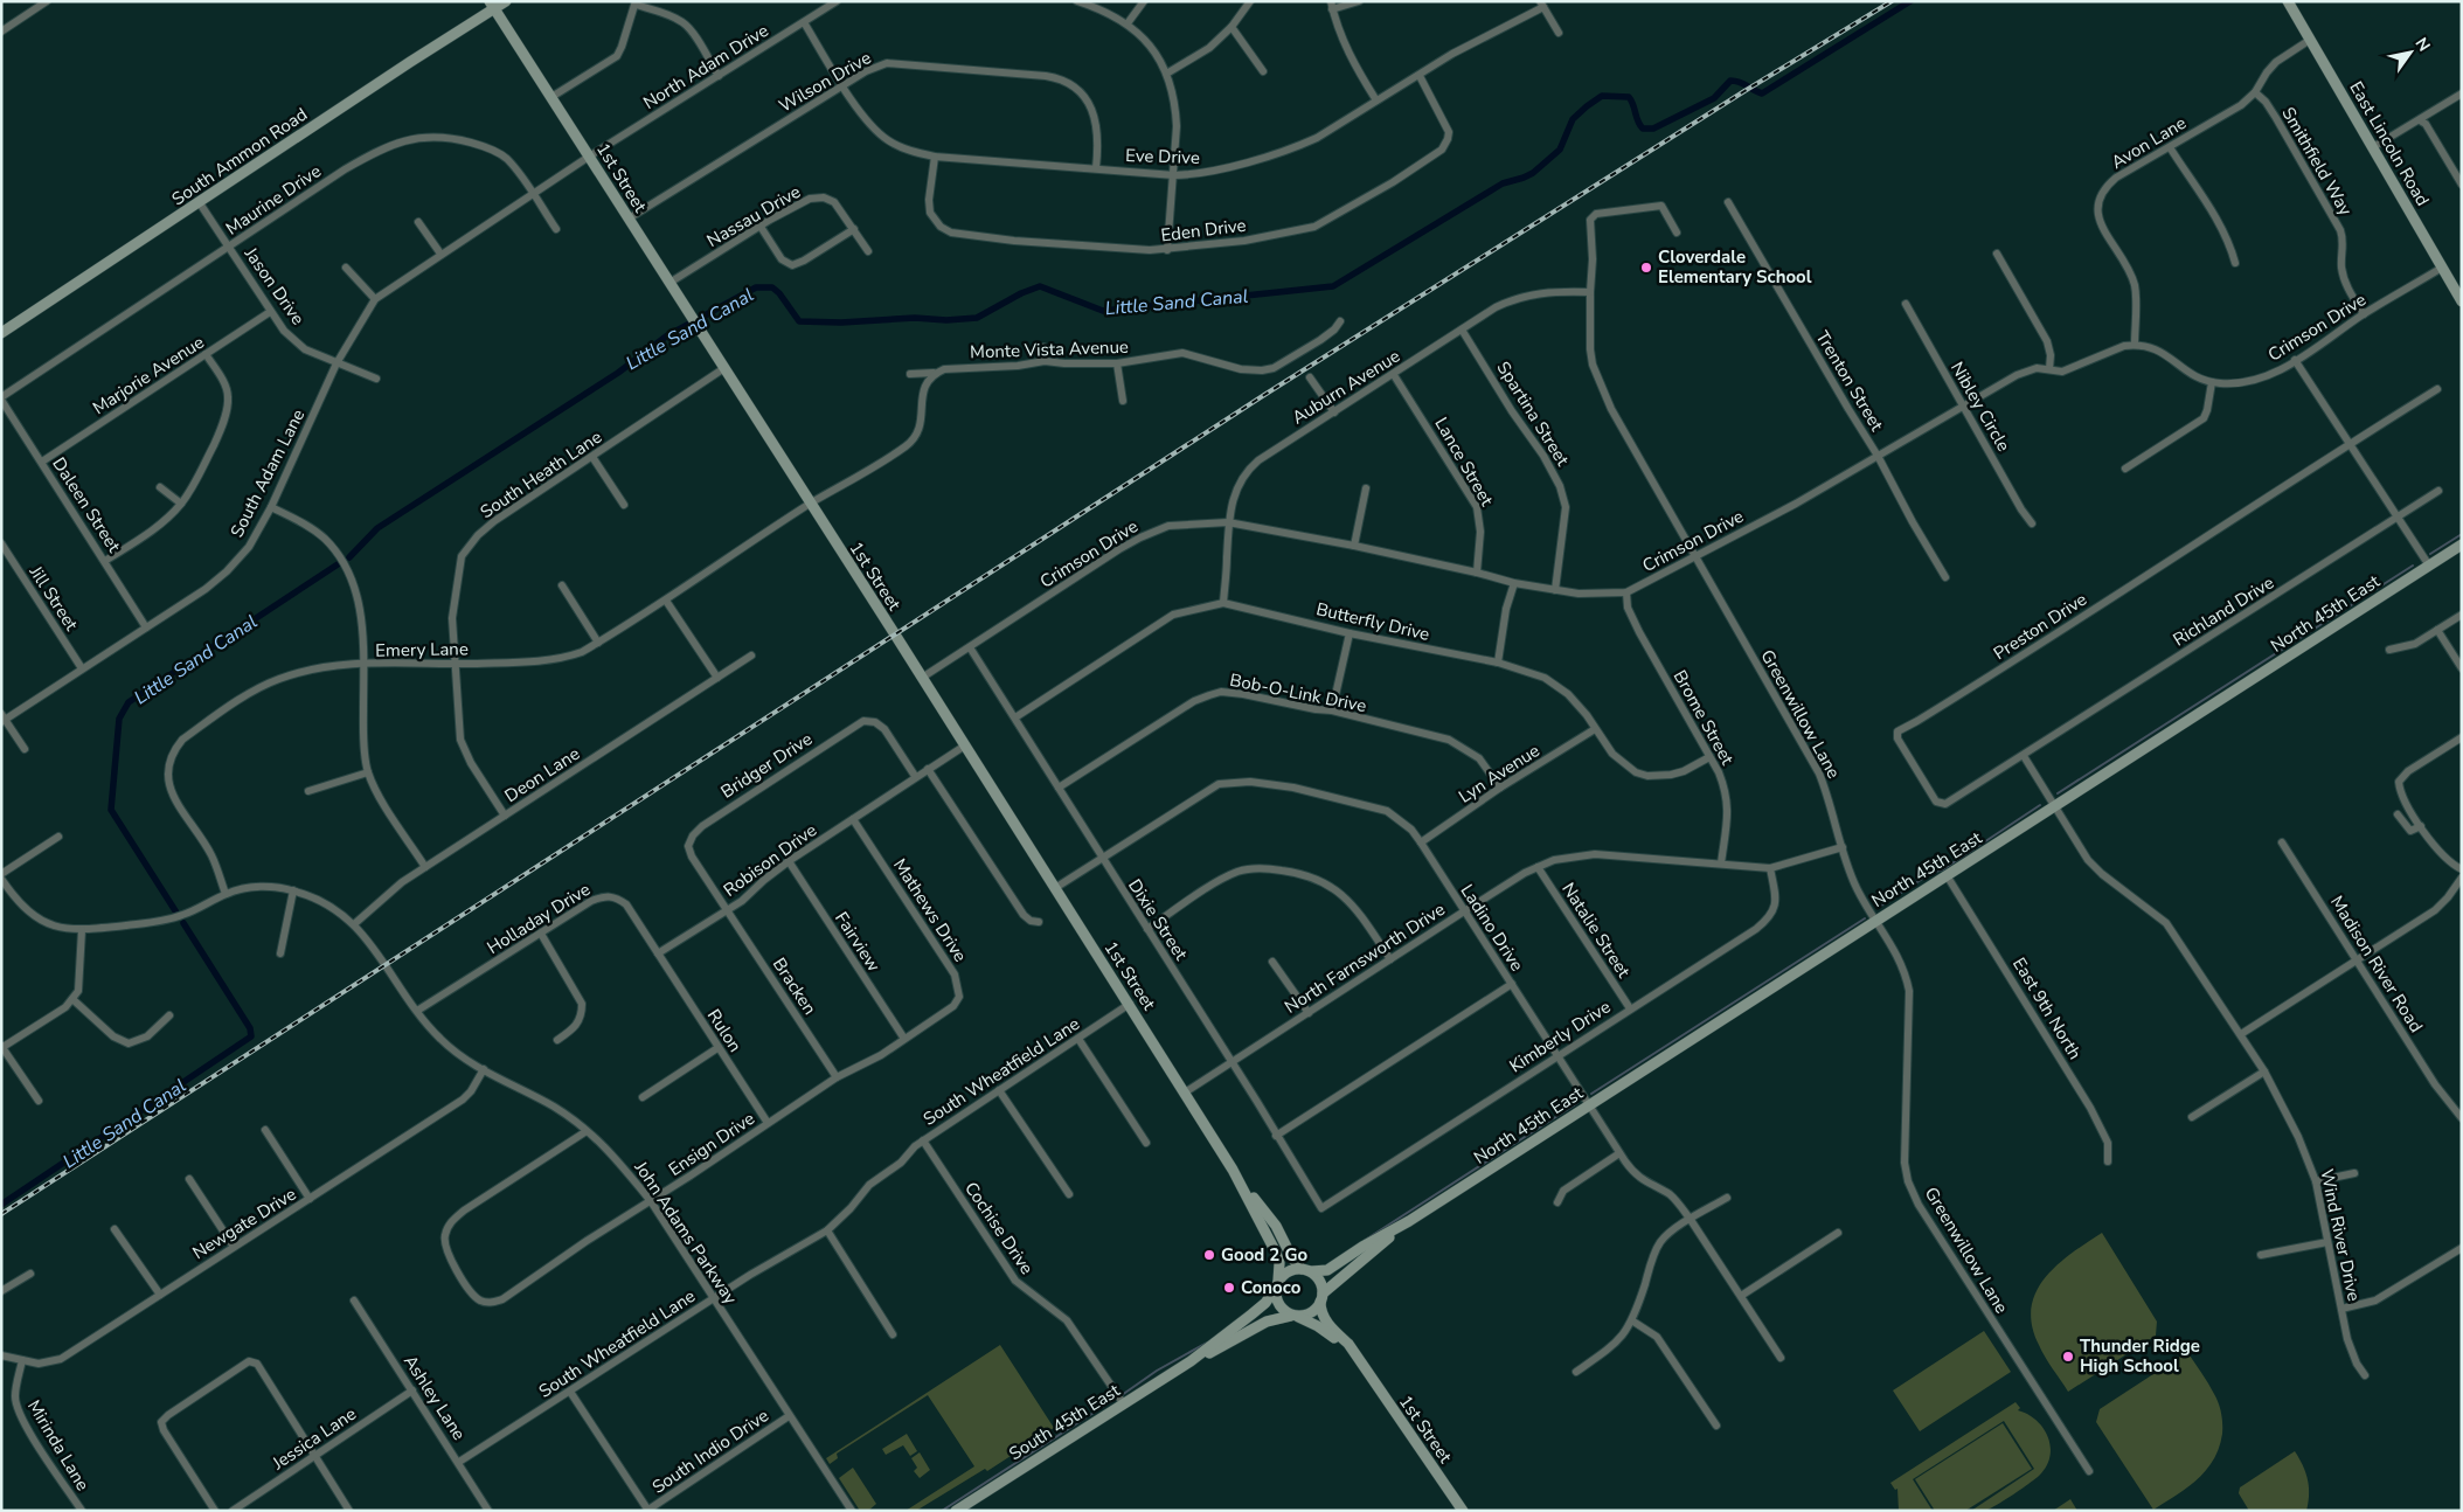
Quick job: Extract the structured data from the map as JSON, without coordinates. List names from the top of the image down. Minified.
{"streets":{"main road":["East Lincoln Road","South Ammon Road","1st Street","North 45th East","South 45th East"],"street":["North Adam Drive","Wilson Drive","Avon Lane","Eve Drive","Smithfield Way","Maurine Drive","Nassau Drive","Eden Drive","Jason Drive","Crimson Drive","Monte Vista Avenue","Marjorie Avenue","Trenton Street","Auburn Avenue","Nibley Circle","Spartina Street","Lance Street","South Adam Lane","South Heath Lane","Daleen Street","Jill Street","Richland Drive","Butterfly Drive","Preston Drive","Emery Lane","Bob-O-Link Drive","Greenwillow Lane","Brome Street","Bridger Drive","Lyn Avenue","Deon Lane","Robison Drive","Mathews Drive","Holladay Drive","Dixie Street","Ladino Drive","Natalie Street","Fairview","North Farnsworth Drive","Madison River Road","Bracken","East 9th North","Rulon","Kimberly Drive","South Wheatfield Lane","Ensign Drive","Newgate Drive","Cochise Drive","John Adams Parkway","Wind River Drive","Ashley Lane","Jessica Lane","Mirinda Lane","South Indio Drive"]},"crossings":[["North Adam Drive","Eve Drive"],["North Adam Drive","1st Street"],["North Adam Drive","South Adam Lane"],["Wilson Drive","Eve Drive"],["Wilson Drive","1st Street"],["Avon Lane","East Lincoln Road"],["Avon Lane","Smithfield Way"],["Avon Lane","Crimson Drive"],["East Lincoln Road","Crimson Drive"],["South Ammon Road","1st Street"],["South Ammon Road","Jason Drive"],["Eve Drive","Eden Drive"],["Smithfield Way","Crimson Drive"],["1st Street","Nassau Drive"],["1st Street","Crimson Drive"],["1st Street","South Adam Lane"],["1st Street","South Heath Lane"],["1st Street","North 45th East"],["1st Street","Emery Lane"],["1st Street","Robison Drive"],["1st Street","Ladino Drive"],["1st Street","North Farnsworth Drive"],["1st Street","South Wheatfield Lane"],["1st Street","South 45th East"],["Maurine Drive","Jason Drive"],["Maurine Drive","South Adam Lane"],["Maurine Drive","Daleen Street"],["Jason Drive","Marjorie Avenue"],["Jason Drive","South Adam Lane"],["Crimson Drive","Trenton Street"],["Crimson Drive","Auburn Avenue"],["Crimson Drive","Nibley Circle"],["Crimson Drive","Spartina Street"],["Crimson Drive","Lance Street"],["Crimson Drive","Greenwillow Lane"],["Crimson Drive","Brome Street"],["Crimson Drive","Dixie Street"],["Marjorie Avenue","Daleen Street"],["Auburn Avenue","Spartina Street"],["Auburn Avenue","Lance Street"],["Auburn Avenue","Butterfly Drive"],["Auburn Avenue","Greenwillow Lane"],["South Adam Lane","Daleen Street"],["South Adam Lane","Jill Street"],["South Heath Lane","Emery Lane"],["South Heath Lane","Deon Lane"],["Richland Drive","Preston Drive"],["North 45th East","Greenwillow Lane"],["North 45th East","Ladino Drive"],["North 45th East","East 9th North"],["North 45th East","South 45th East"],["Butterfly Drive","Brome Street"],["Butterfly Drive","Lyn Avenue"],["Butterfly Drive","Dixie Street"],["Emery Lane","John Adams Parkway"],["Bob-O-Link Drive","Lyn Avenue"],["Bob-O-Link Drive","Dixie Street"],["Greenwillow Lane","North Farnsworth Drive"],["Brome Street","North Farnsworth Drive"],["Bridger Drive","Robison Drive"],["Bridger Drive","Bracken"],["Lyn Avenue","Ladino Drive"],["Deon Lane","John Adams Parkway"],["Robison Drive","Mathews Drive"],["Robison Drive","Holladay Drive"],["Robison Drive","Fairview"],["Robison Drive","Bracken"],["Robison Drive","Rulon"],["Mathews Drive","Ensign Drive"],["Holladay Drive","Rulon"],["Holladay Drive","John Adams Parkway"],["Dixie Street","Ladino Drive"],["Dixie Street","North Farnsworth Drive"],["Dixie Street","Kimberly Drive"],["Ladino Drive","North Farnsworth Drive"],["Ladino Drive","Kimberly Drive"],["Natalie Street","North Farnsworth Drive"],["Natalie Street","Kimberly Drive"],["Fairview","Ensign Drive"],["North Farnsworth Drive","Kimberly Drive"],["Bracken","Ensign Drive"],["Rulon","Ensign Drive"],["South Wheatfield Lane","Cochise Drive"],["South Wheatfield Lane","John Adams Parkway"],["South Wheatfield Lane","Ashley Lane"],["Ensign Drive","John Adams Parkway"],["Newgate Drive","John Adams Parkway"],["Newgate Drive","Mirinda Lane"],["Cochise Drive","South 45th East"],["John Adams Parkway","South Indio Drive"],["Ashley Lane","Jessica Lane"]],"water":["Little Sand Canal"],"places":["Cloverdale Elementary School","Good 2 Go","Conoco","Thunder Ridge High School"],"north":"top right"}
